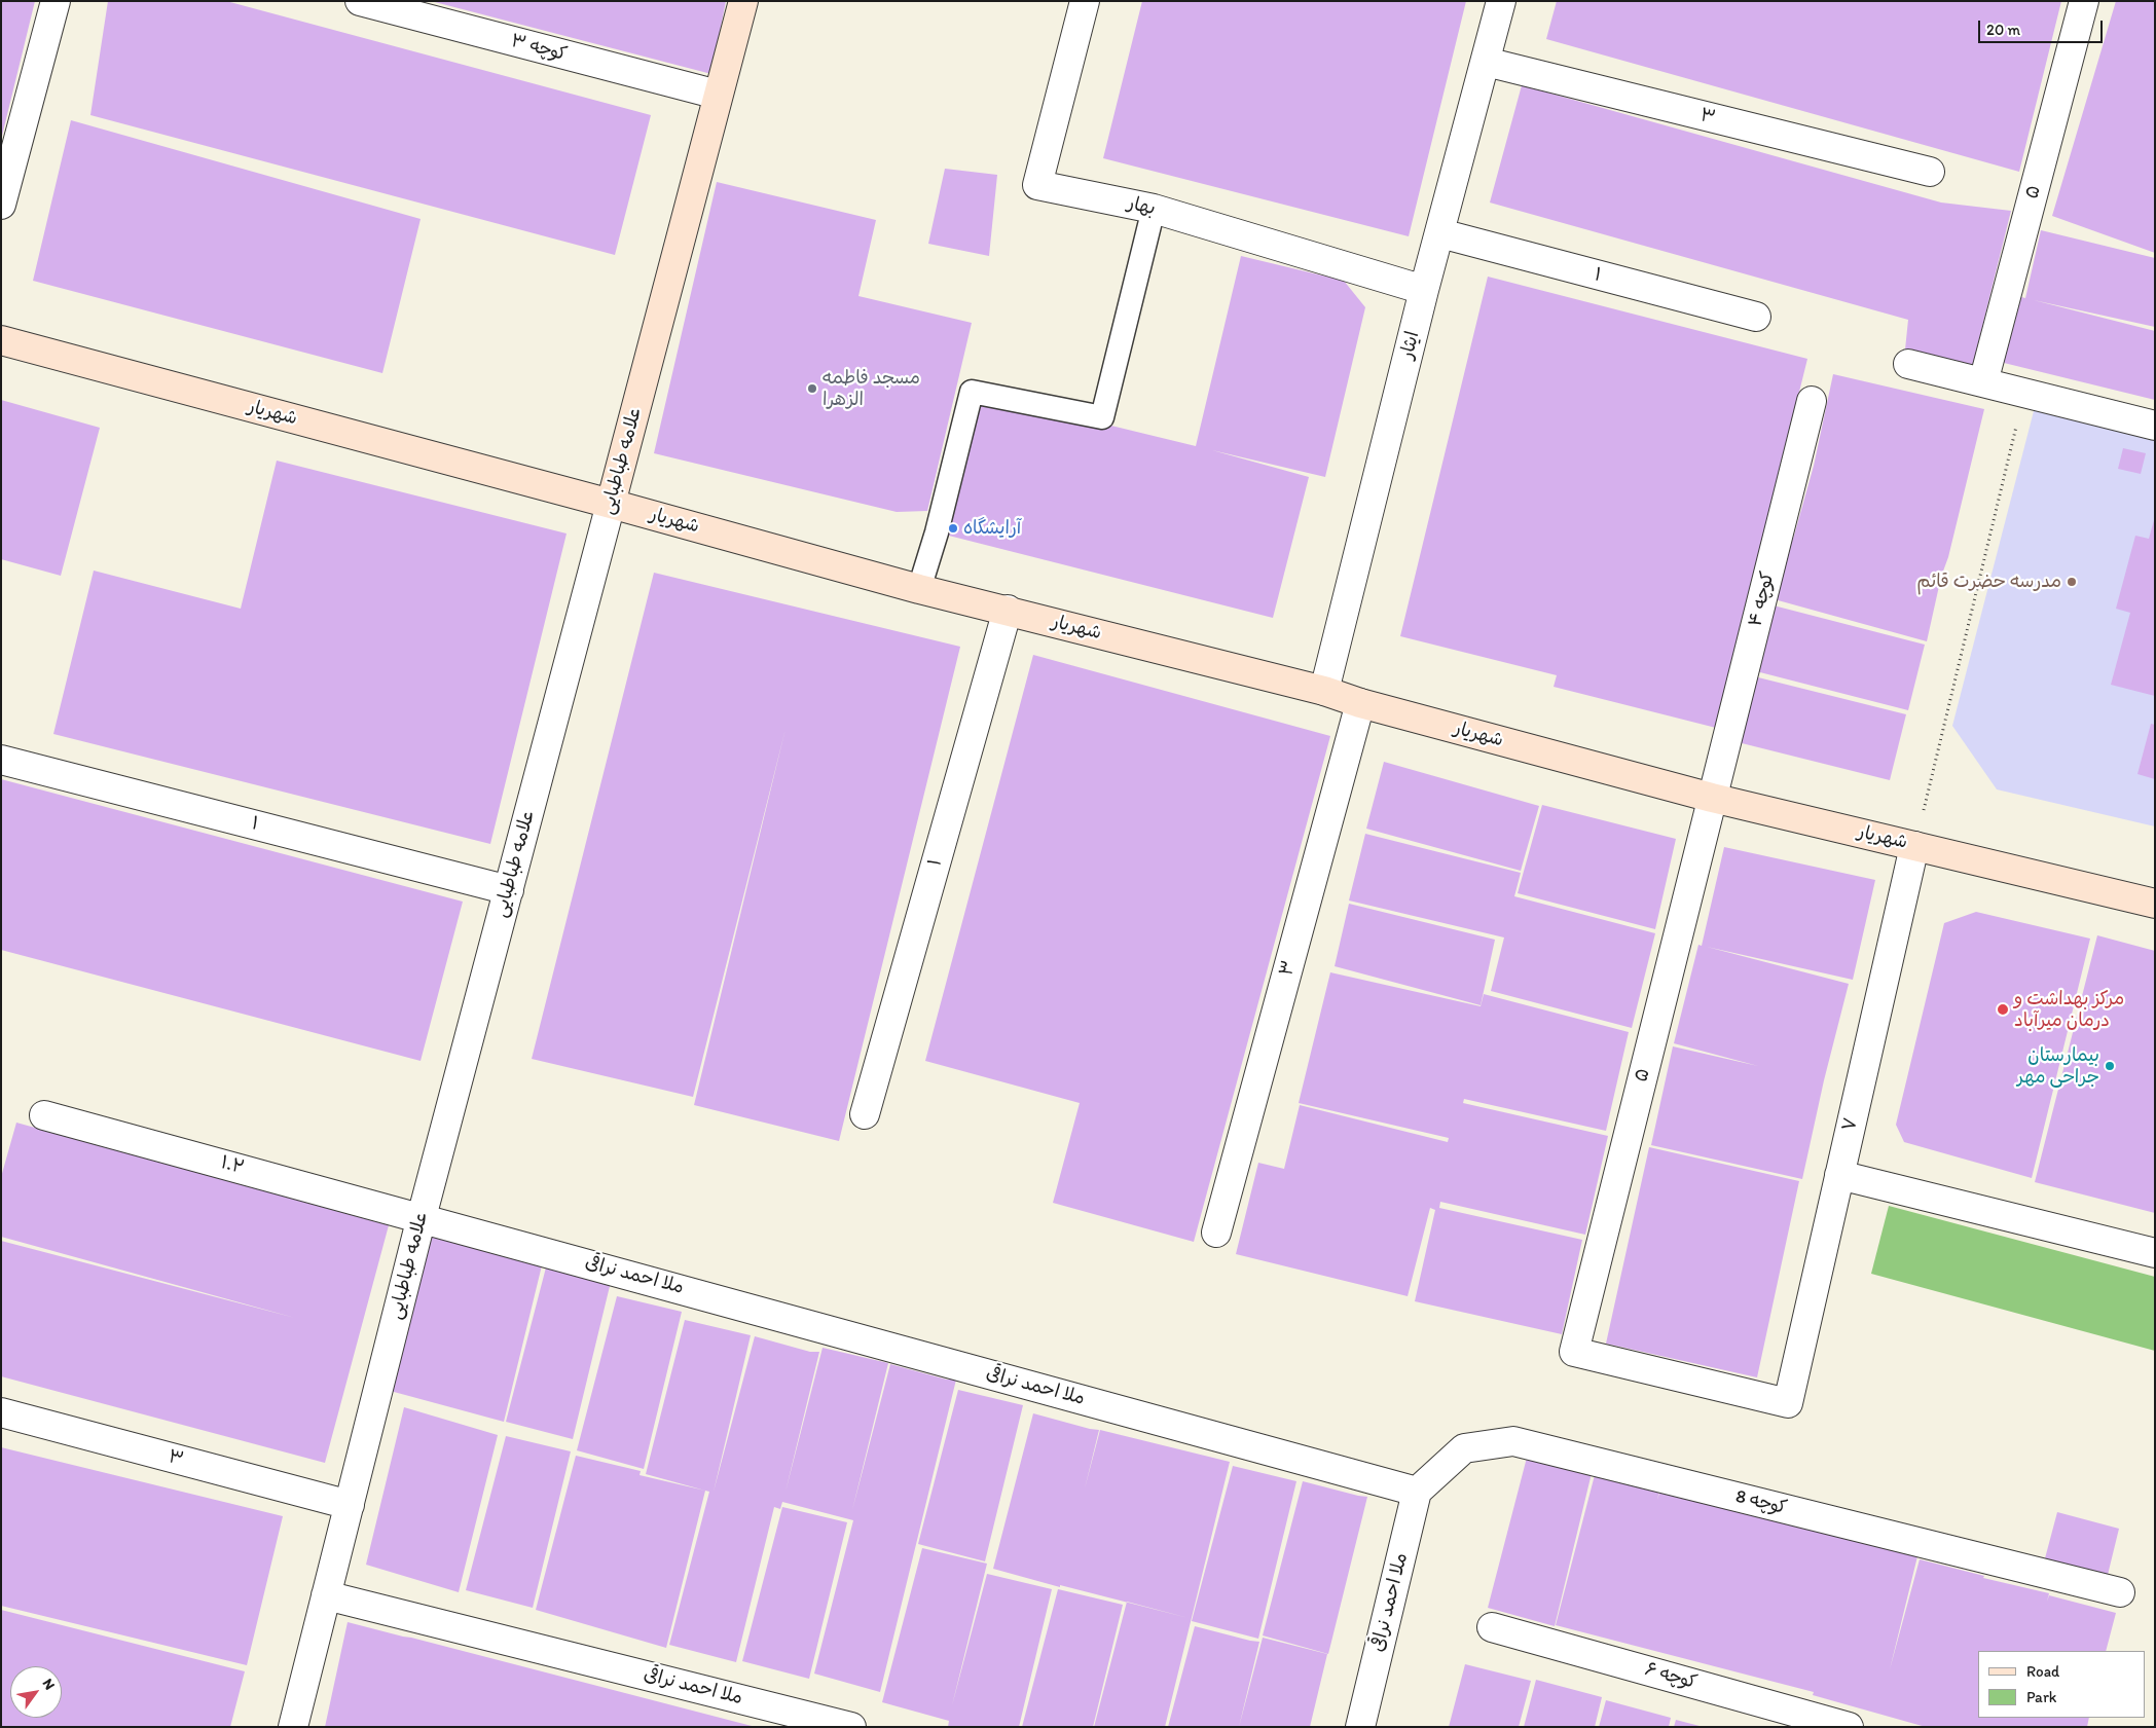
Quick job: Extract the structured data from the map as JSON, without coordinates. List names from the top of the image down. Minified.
{"streets":{"main road":["شهریار","علامه طباطبایی"],"street":["کوچه ۳","۳","۵","بهار","۱","ایثار","کوچه ۴","۷","۱.۲","ملا احمد نراقی","کوچه 8","کوچه ۶"]},"crossings":[["کوچه ۳","علامه طباطبایی"],["۳","ایثار"],["۳","شهریار"],["۳","علامه طباطبایی"],["۵","شهریار"],["۵","کوچه ۴"],["۵","۷"],["بهار","ایثار"],["۱","ایثار"],["۱","شهریار"],["۱","علامه طباطبایی"],["ایثار","شهریار"],["شهریار","علامه طباطبایی"],["شهریار","کوچه ۴"],["شهریار","۷"],["علامه طباطبایی","۱.۲"],["علامه طباطبایی","ملا احمد نراقی"],["۱.۲","ملا احمد نراقی"],["ملا احمد نراقی","کوچه 8"]],"places":["مسجد فاطمه الزهرا","آرایشگاه","مدرسه حضرت قائم","مرکز بهداشت و درمان میرآباد","بیمارستان جراحی مهر"],"legend":["Road","Park"],"scale_bar":"20 m","north":"top right"}
